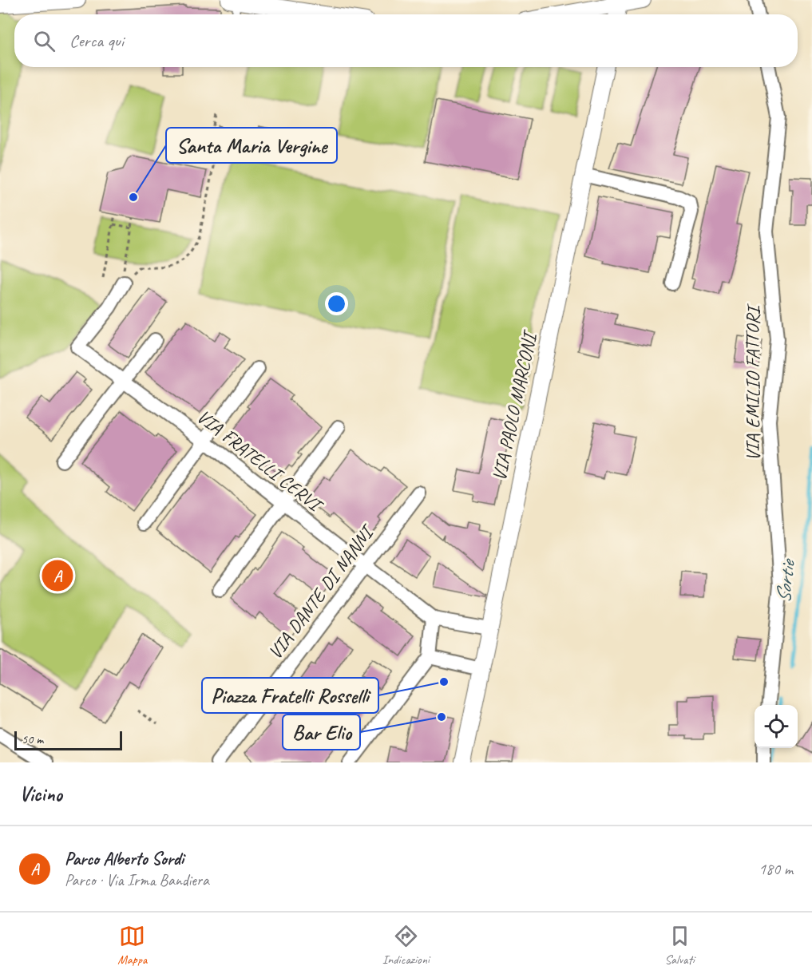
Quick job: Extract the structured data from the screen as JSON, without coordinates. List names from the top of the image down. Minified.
{"streets":{"street":["VIA EMILIO FATTORI","VIA PAOLO MARCONI","VIA FRATELLI CERVI","VIA DANTE DI NANNI"]},"crossings":[["VIA PAOLO MARCONI","VIA FRATELLI CERVI"],["VIA FRATELLI CERVI","VIA DANTE DI NANNI"]],"water":["Sortie"],"places":["Santa Maria Vergine","Piazza Fratelli Rosselli","Bar Elio"],"scale_bar":"50 m","page":{"search":"Cerca qui","pins":"A","scale":"50 m","heading":"Vicino","list":[{"mark":"A","name":"Parco Alberto Sordi","note":"Parco · Via Irma Bandiera","value":"180 m"}],"nav":["Mappa","Indicazioni","Salvati"]}}
